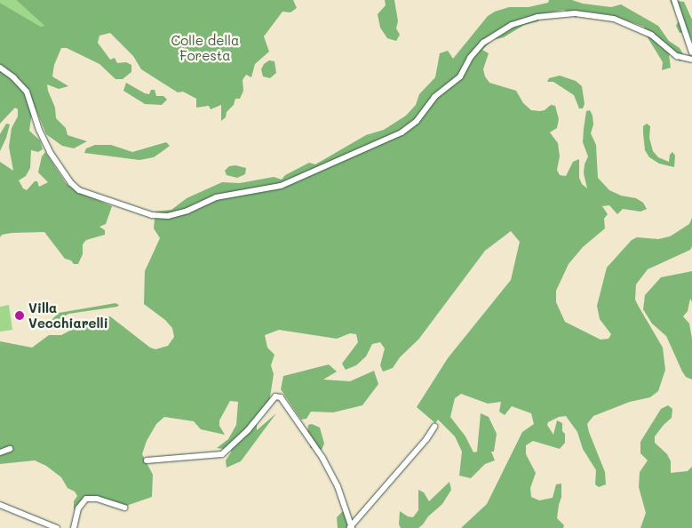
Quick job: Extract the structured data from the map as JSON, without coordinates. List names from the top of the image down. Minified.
{"parks":["Colle della Foresta"],"places":["Villa Vecchiarelli"]}
